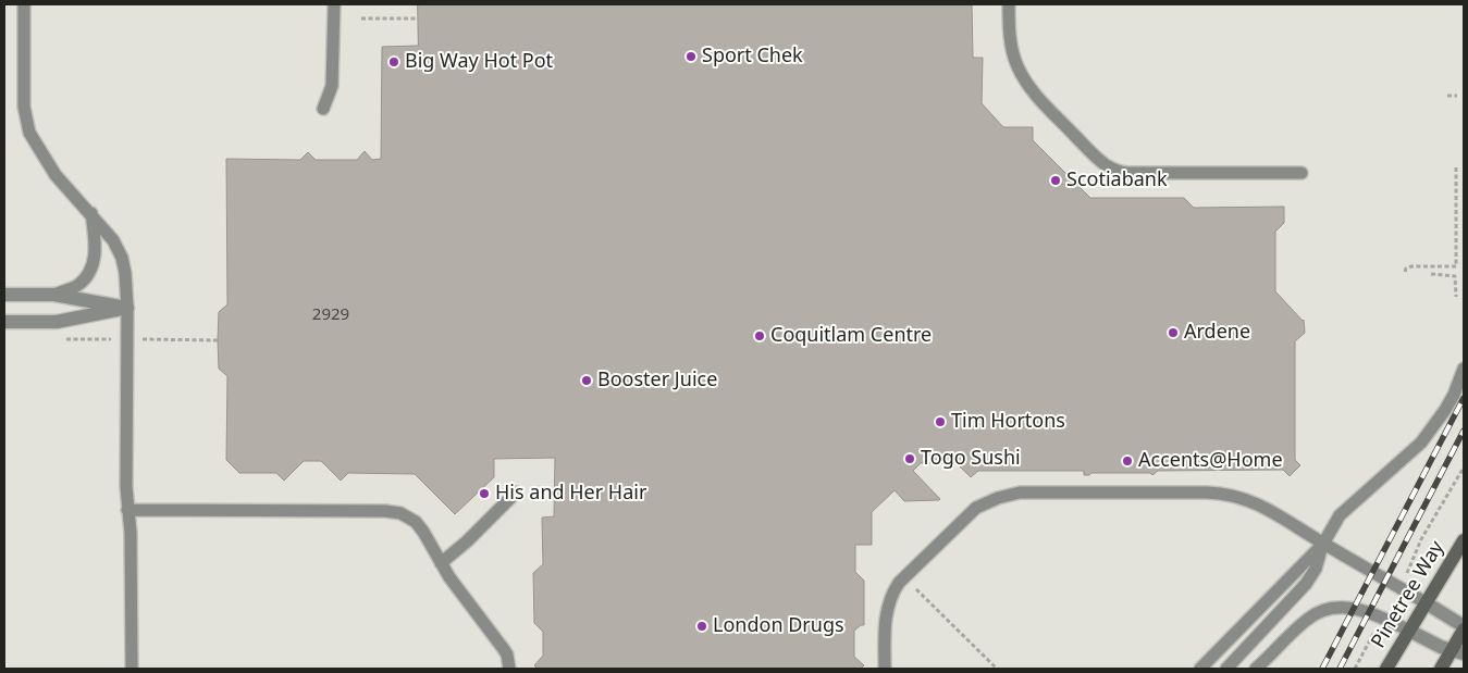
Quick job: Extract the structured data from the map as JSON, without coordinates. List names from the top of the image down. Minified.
{"streets":{"main road":["Pinetree Way"]},"places":["Sport Chek","Big Way Hot Pot","Scotiabank","Ardene","Coquitlam Centre","Booster Juice","Tim Hortons","Togo Sushi","Accents@Home","His and Her Hair","London Drugs"],"house_numbers":["2929"]}
